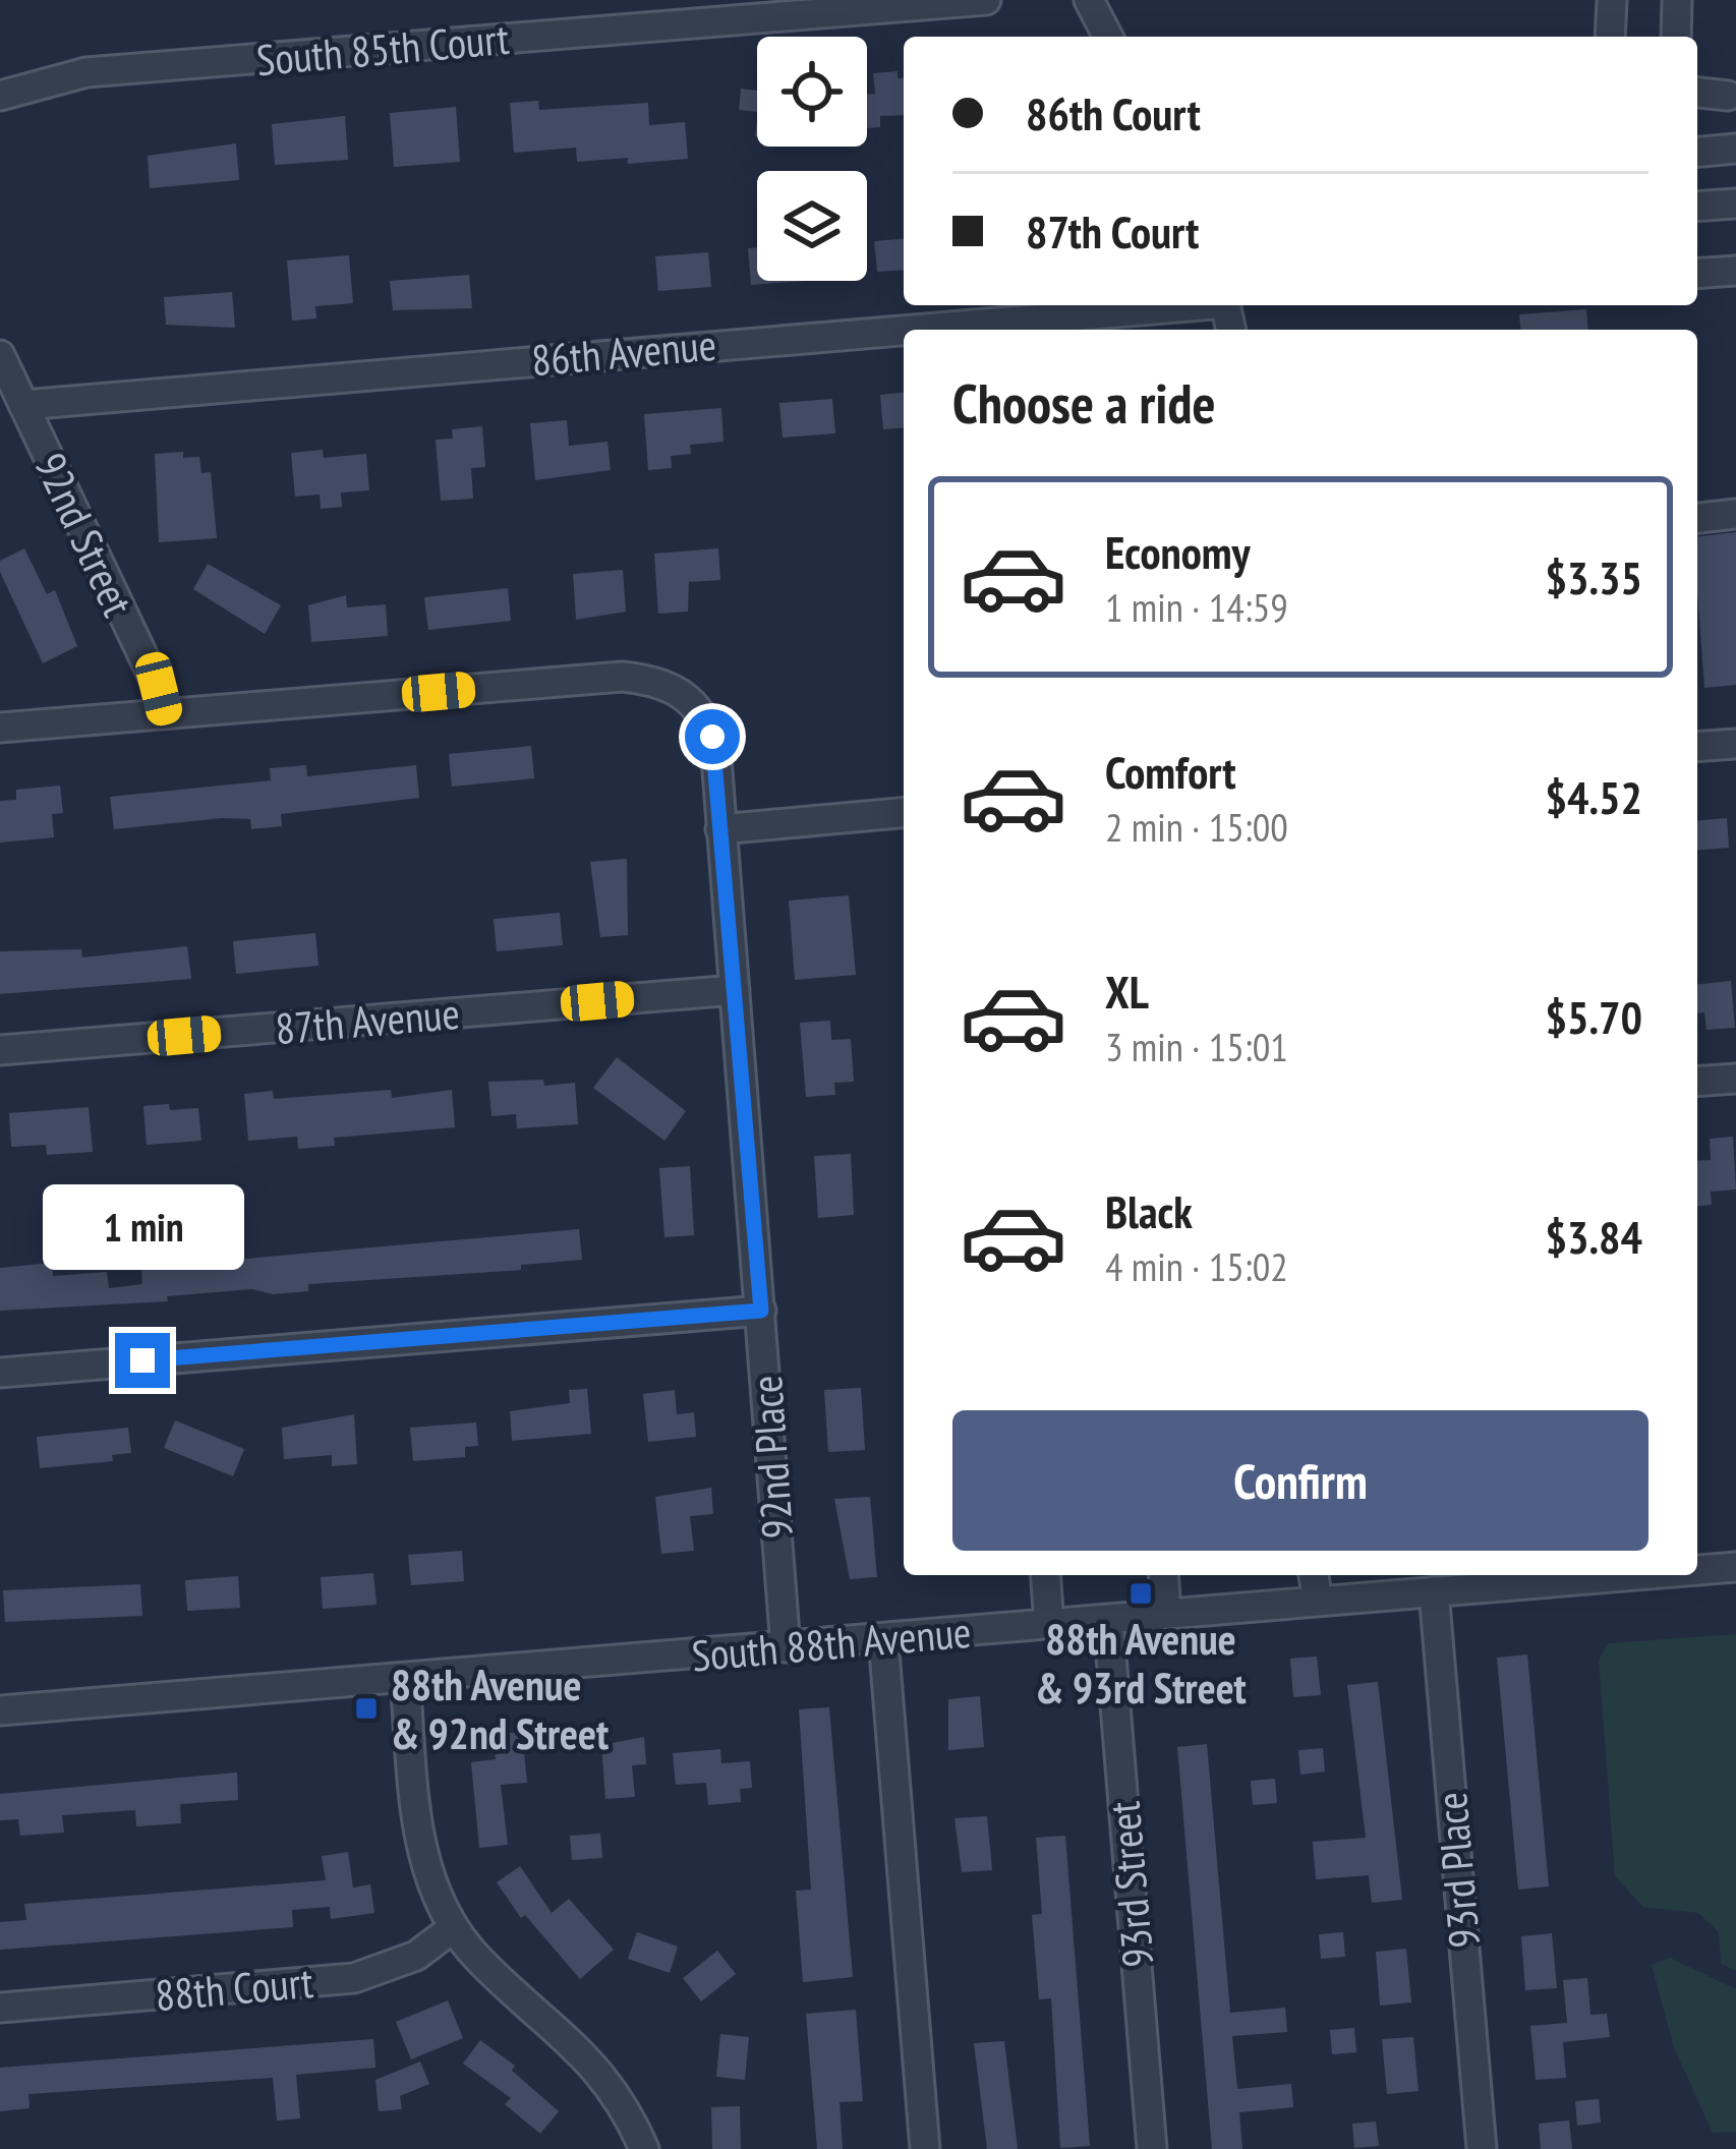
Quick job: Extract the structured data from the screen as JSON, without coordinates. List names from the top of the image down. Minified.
{"streets":{"street":["South 85th Court","86th Avenue","92nd Street","87th Avenue","92nd Place","South 88th Avenue","93rd Place","93rd Street","88th Court"]},"crossings":[["86th Avenue","92nd Street"],["92nd Street","92nd Place"],["87th Avenue","92nd Place"],["92nd Place","South 88th Avenue"],["South 88th Avenue","93rd Place"],["South 88th Avenue","93rd Street"]],"places":{"transit":["88th Avenue & 93rd Street","88th Avenue & 92nd Street"]},"page":{"banner":["86th Court","87th Court"],"heading":"Choose a ride","list":[{"name":"Economy","note":"1 min · 14:59","value":"$3.35"},{"name":"Comfort","note":"2 min · 15:00","value":"$4.52"},{"name":"XL","note":"3 min · 15:01","value":"$5.70"},{"name":"Black","note":"4 min · 15:02","value":"$3.84"}],"bubble":"1 min","buttons":"Confirm"}}
